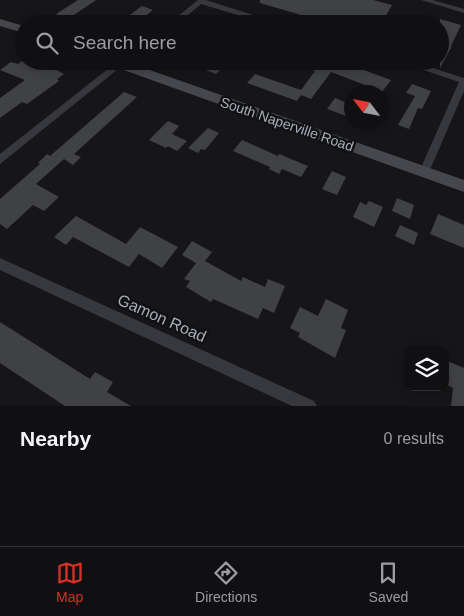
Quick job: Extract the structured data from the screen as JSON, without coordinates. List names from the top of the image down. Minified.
{"streets":{"main road":["South Naperville Road"],"street":["Gamon Road"]},"north":"top left","page":{"search":"Search here","heading":["Nearby","0 results"],"nav":["Map","Directions","Saved"]}}
